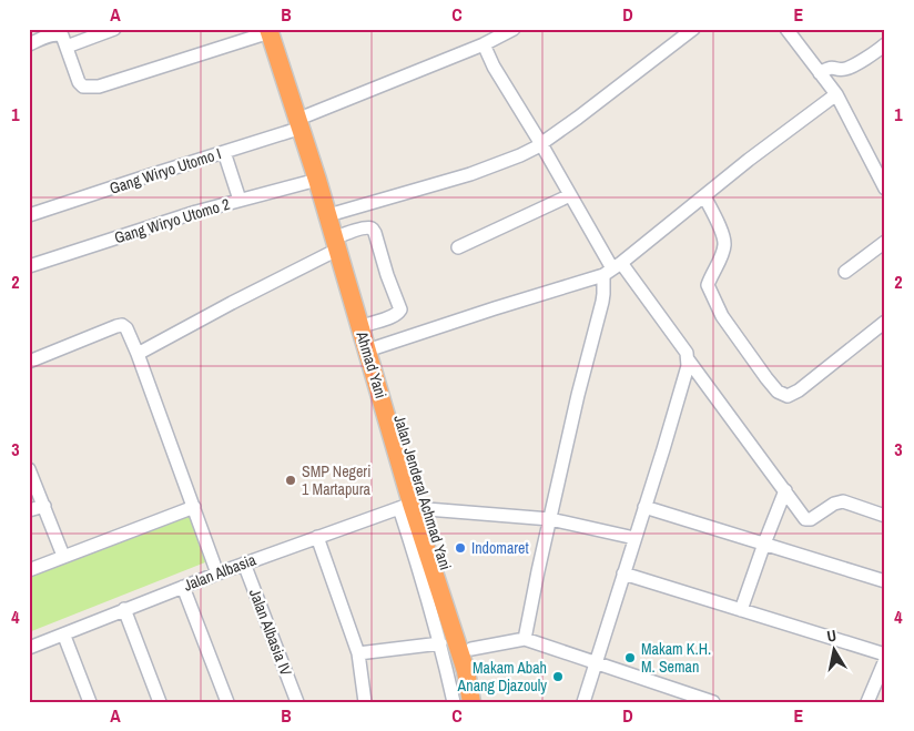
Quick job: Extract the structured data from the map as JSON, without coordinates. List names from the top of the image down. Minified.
{"streets":{"highway":["Ahmad Yani","Jalan Jenderal Achmad Yani"],"street":["Gang Wiryo Utomo I","Gang Wiryo Utomo 2","Jalan Albasia","Jalan Albasia IV"]},"crossings":[["Gang Wiryo Utomo I","Ahmad Yani"],["Gang Wiryo Utomo I","Jalan Jenderal Achmad Yani"],["Gang Wiryo Utomo 2","Ahmad Yani"],["Ahmad Yani","Jalan Jenderal Achmad Yani"],["Ahmad Yani","Jalan Albasia"],["Jalan Jenderal Achmad Yani","Jalan Albasia"],["Jalan Albasia","Jalan Albasia IV"]],"places":["SMP Negeri 1 Martapura","Indomaret","Makam K.H. M. Seman","Makam Abah Anang Djazouly"],"north":"top","grid":{"columns":["A","B","C","D","E"],"rows":["1","2","3","4"]}}
